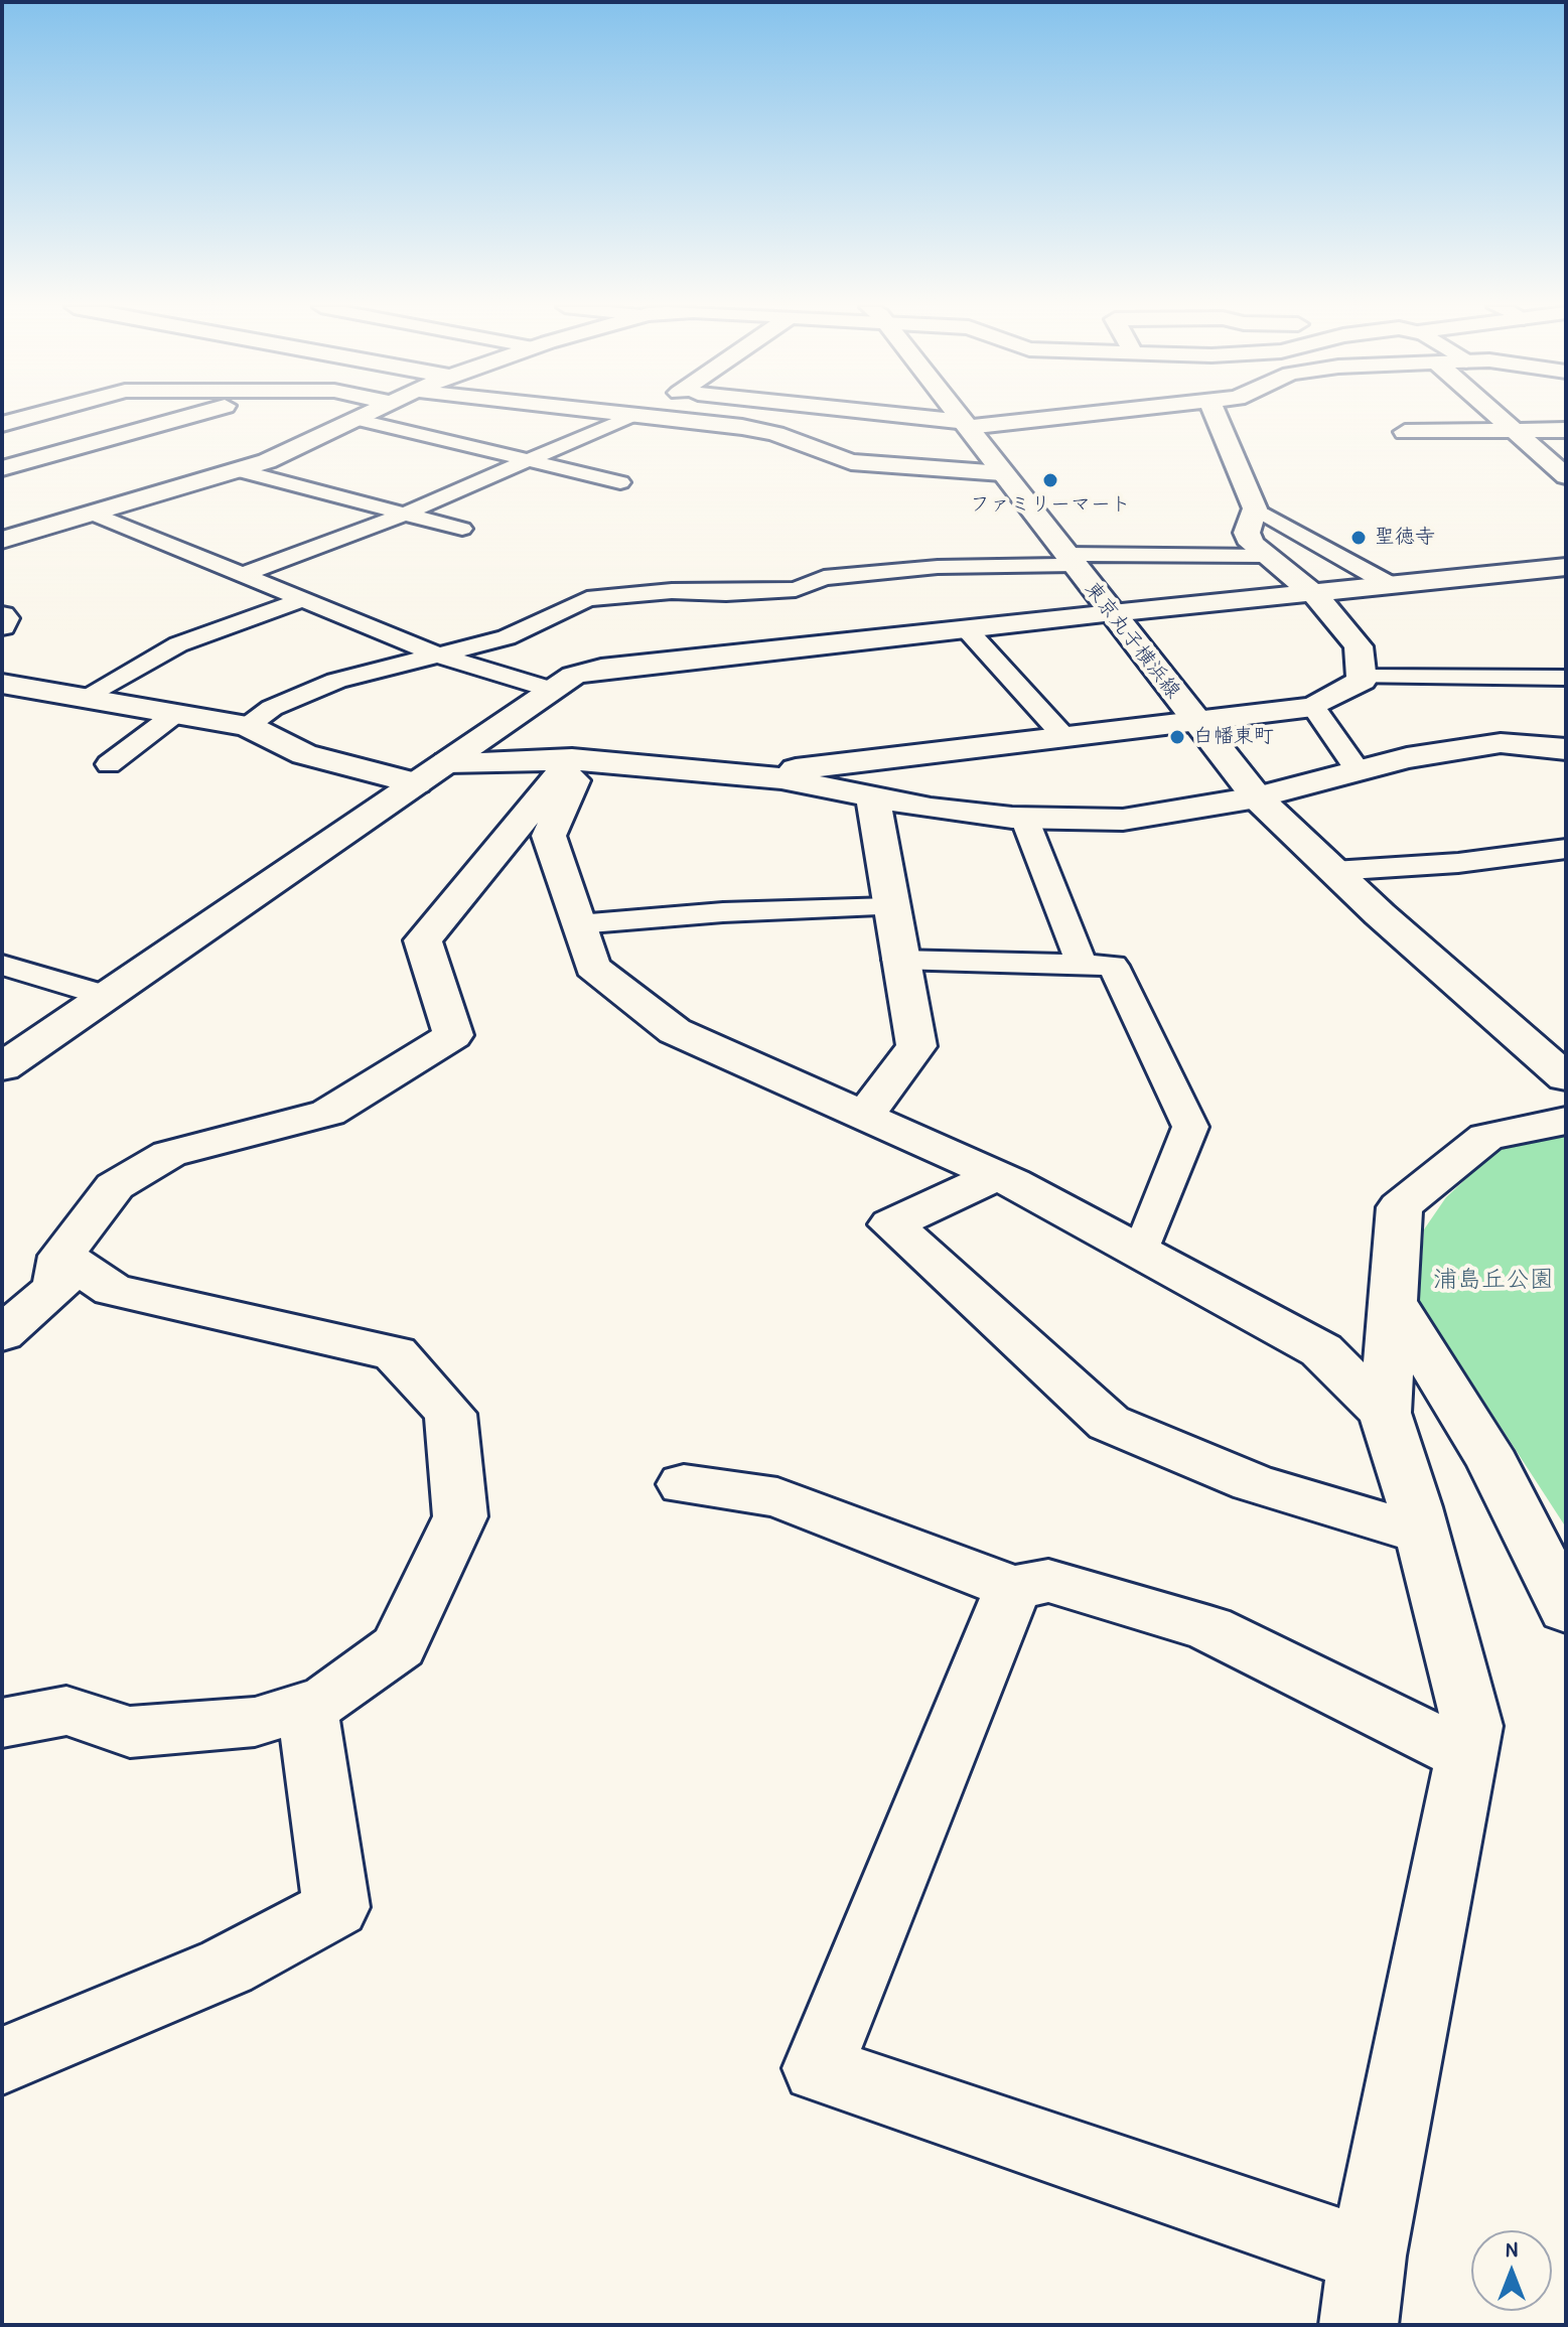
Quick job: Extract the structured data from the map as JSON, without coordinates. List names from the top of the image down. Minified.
{"streets":{"street":["東京丸子横浜線"]},"parks":["浦島丘公園"],"places":["ファミリーマート","聖徳寺","白幡東町"],"north":"top"}
